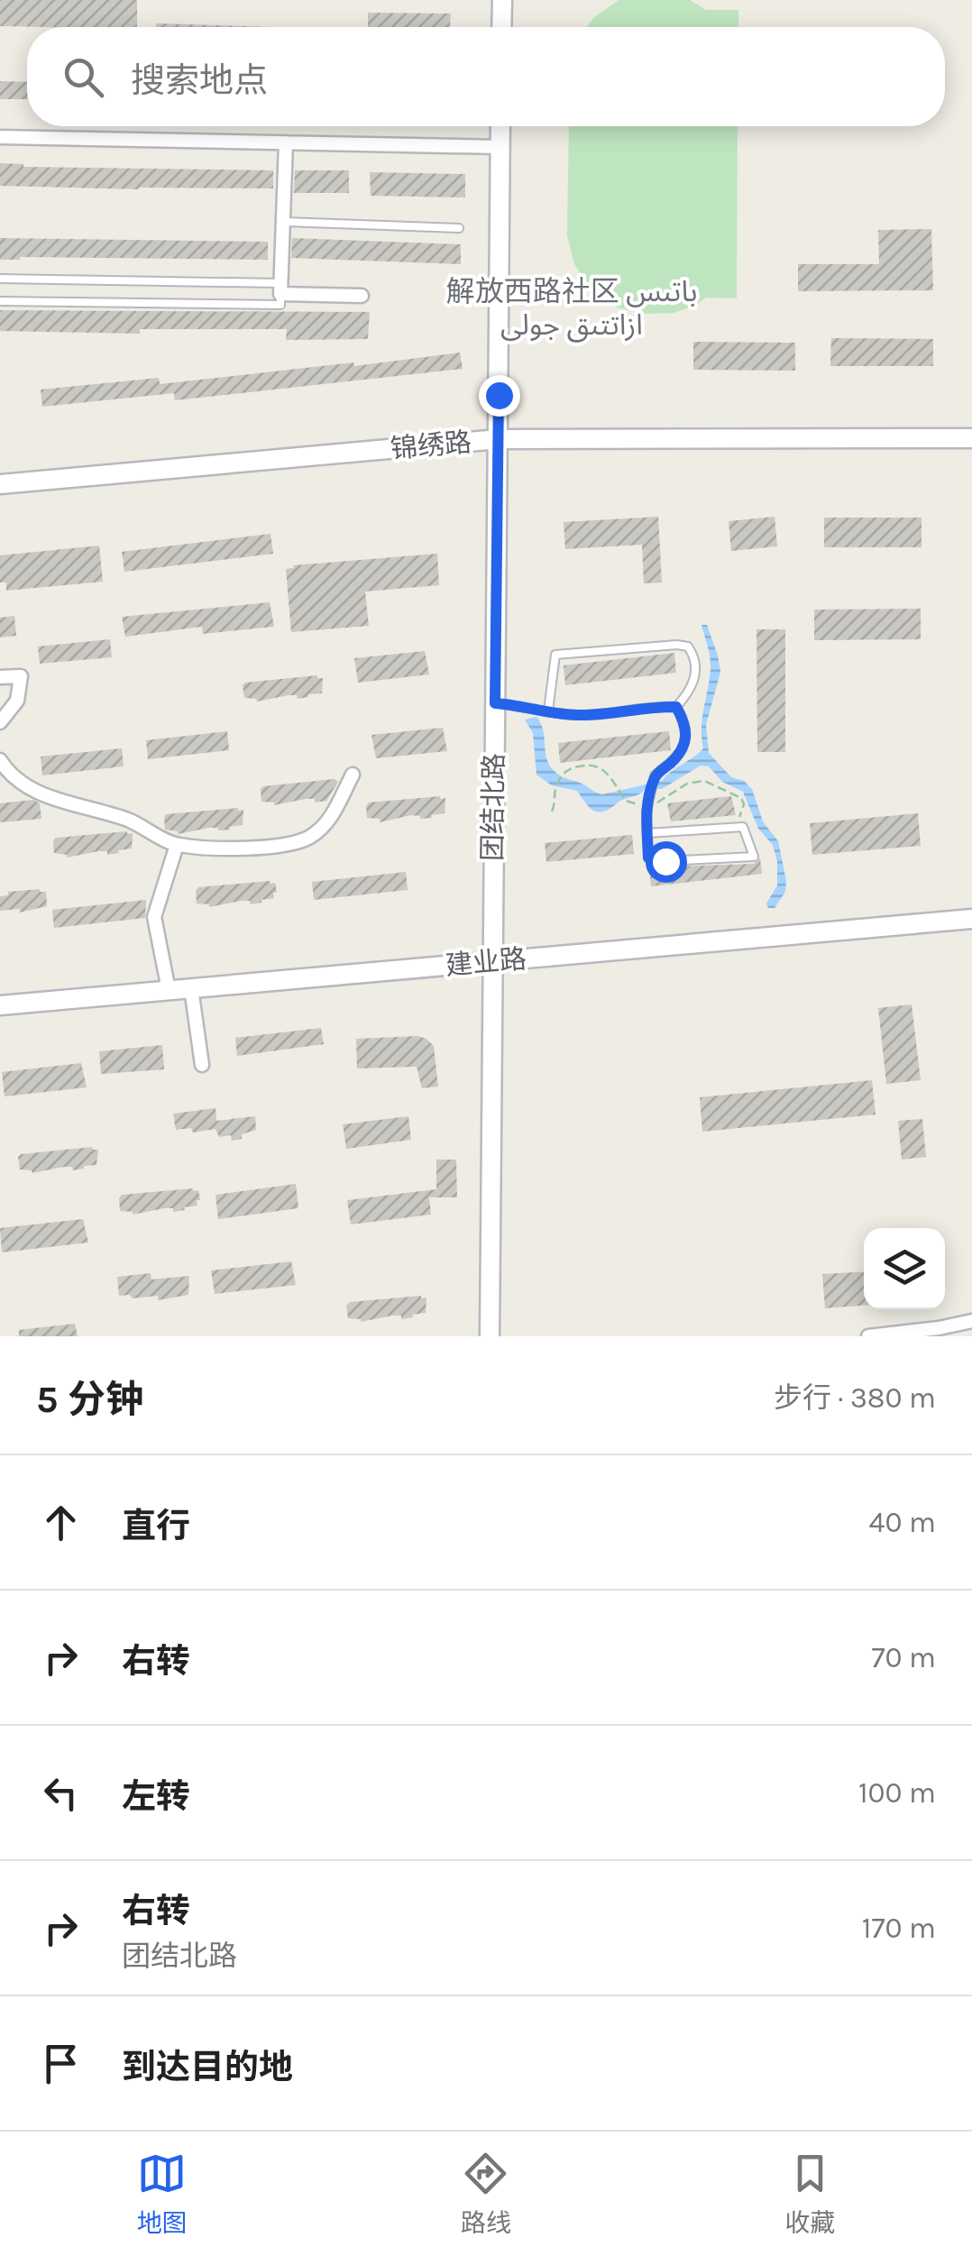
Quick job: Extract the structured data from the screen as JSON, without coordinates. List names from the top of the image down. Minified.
{"streets":{"street":["锦绣路","团结北路","建业路"]},"crossings":[["锦绣路","团结北路"],["团结北路","建业路"]],"districts":["解放西路社区 باتىس ازاتتىق جولى"],"page":{"search":"搜索地点","heading":["5 分钟","步行 · 380 m"],"list":[["直行","40 m"],["右转","70 m"],["左转","100 m"],["右转","团结北路","170 m"],"到达目的地"],"nav":["地图","路线","收藏"]}}
